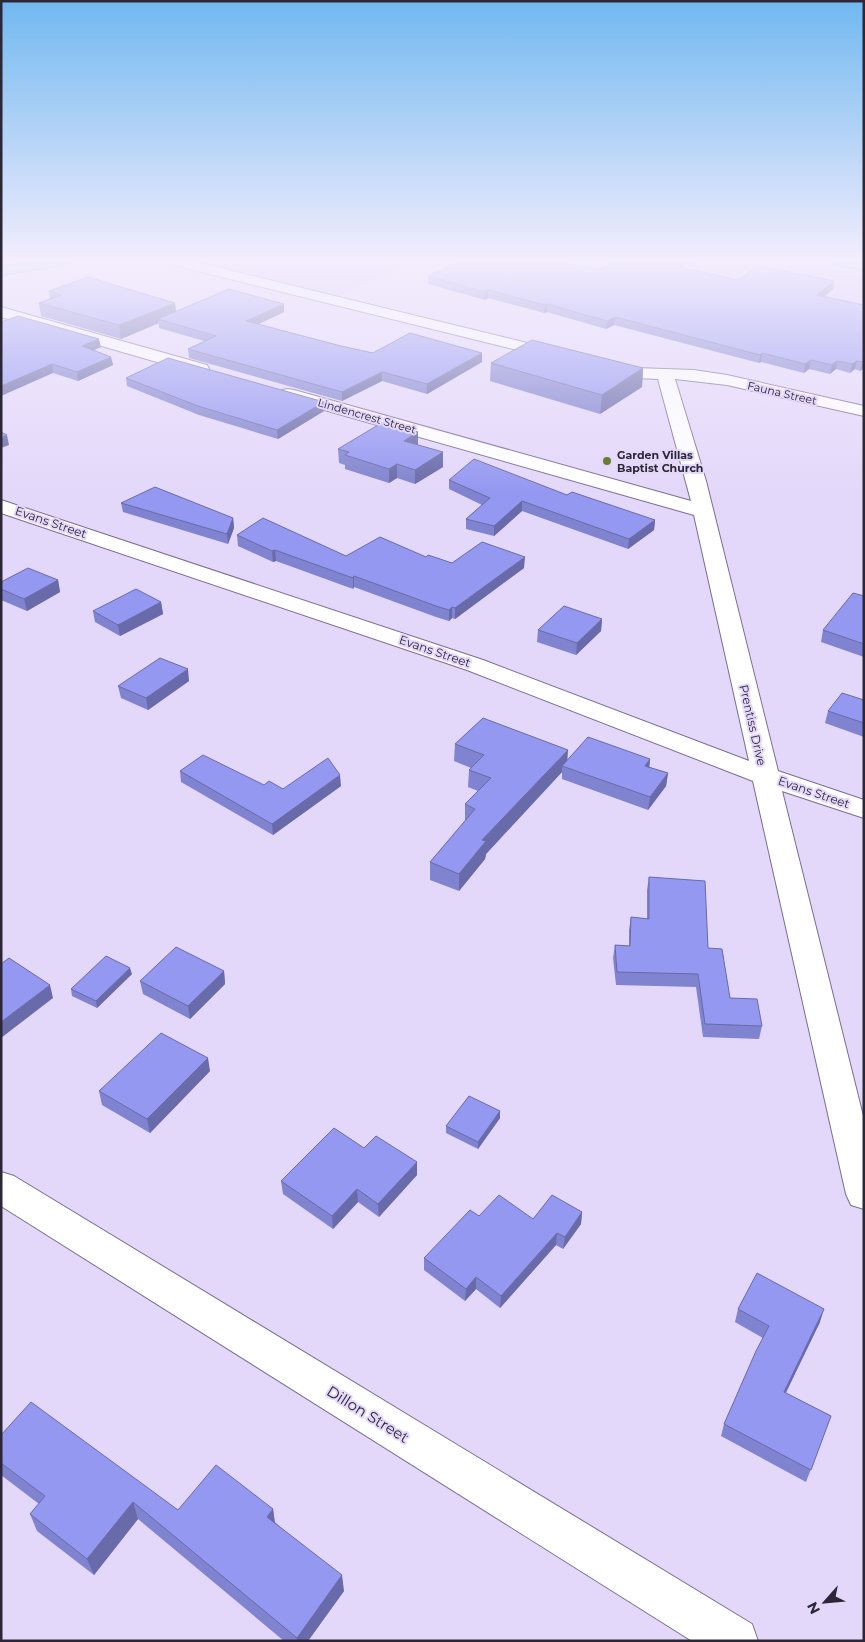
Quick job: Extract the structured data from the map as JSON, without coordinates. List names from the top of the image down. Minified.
{"streets":{"street":["Fauna Street","Lindencrest Street","Evans Street","Prentiss Drive","Dillon Street"]},"crossings":[["Fauna Street","Prentiss Drive"],["Lindencrest Street","Prentiss Drive"],["Evans Street","Prentiss Drive"]],"places":["Garden Villas Baptist Church"],"north":"bottom left"}
